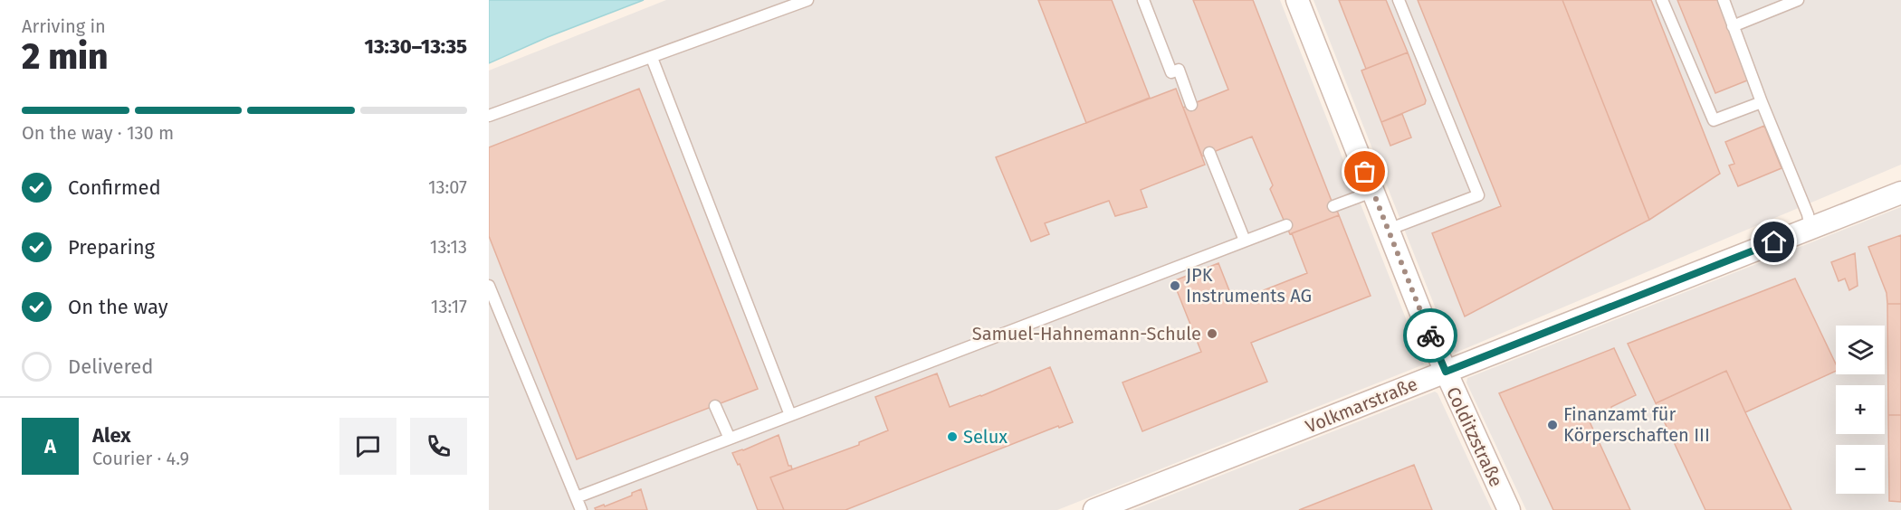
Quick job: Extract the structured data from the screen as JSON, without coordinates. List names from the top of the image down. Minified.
{"streets":{"street":["Volkmarstraße","Colditzstraße"]},"crossings":[["Volkmarstraße","Colditzstraße"]],"places":["JPK Instruments AG","Samuel-Hahnemann-Schule","Finanzamt für Körperschaften III","Selux"],"page":{"heading":["2 min","Arriving in","13:30–13:35"],"panel":["Alex","Courier · 4.9"],"bar":"On the way · 130 m","list":[["Confirmed","13:07"],["Preparing","13:13"],["On the way","13:17"],"Delivered"],"map_buttons":["+","−"],"round":"A"}}
